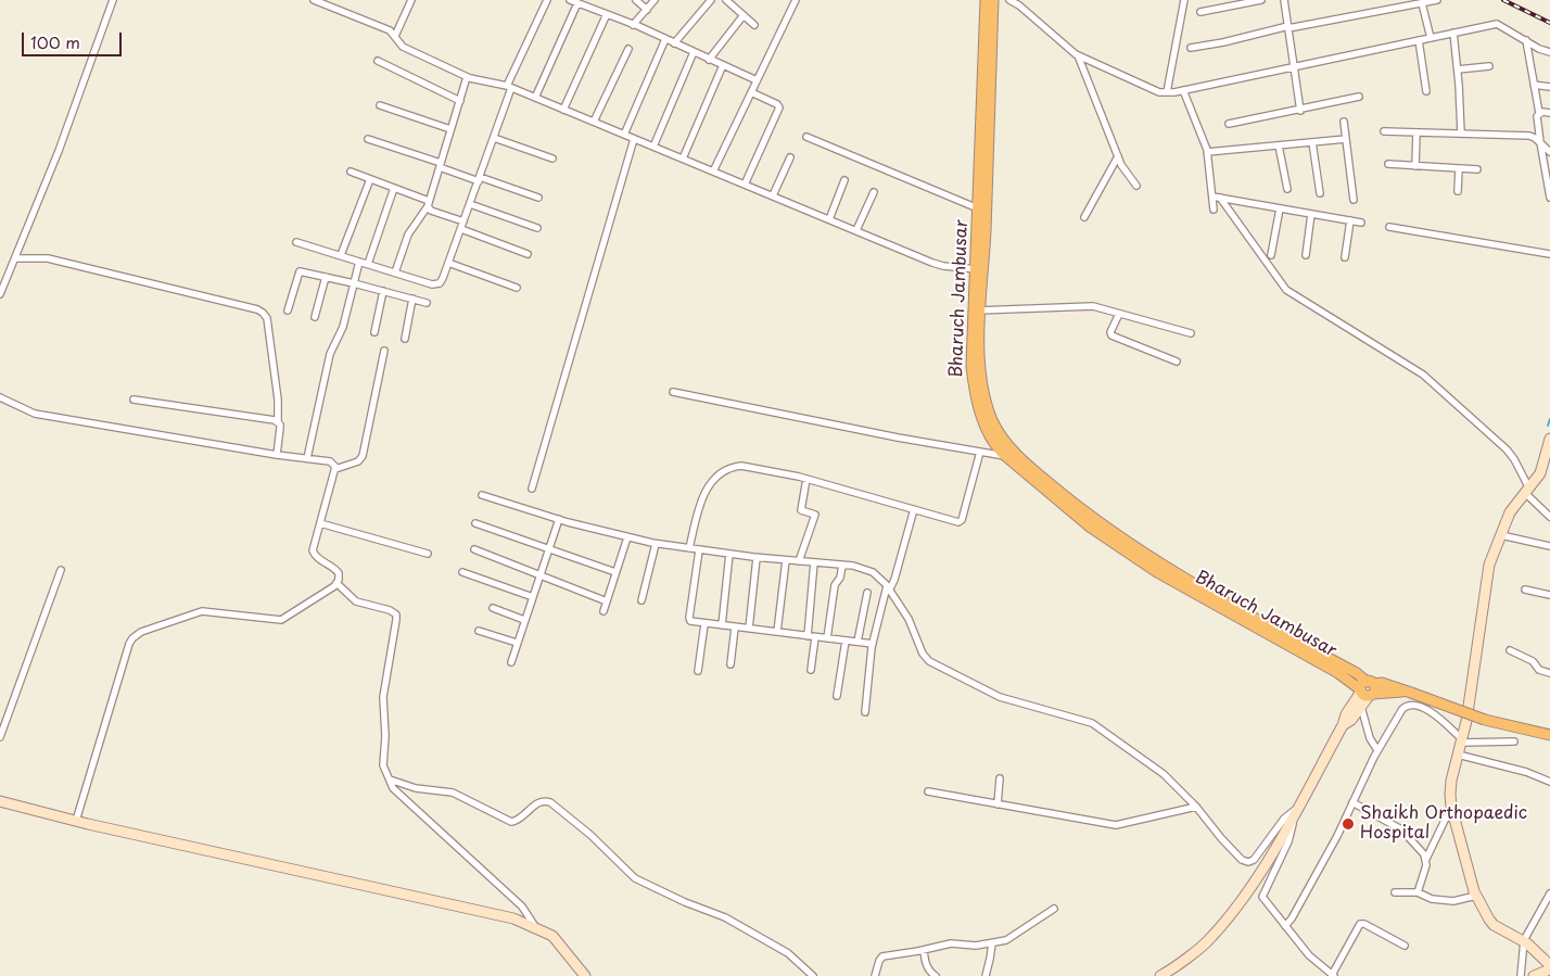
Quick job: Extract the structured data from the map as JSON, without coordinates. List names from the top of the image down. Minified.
{"streets":{"main road":["Bharuch Jambusar"]},"places":["Shaikh Orthopaedic Hospital"],"scale_bar":"100 m"}
